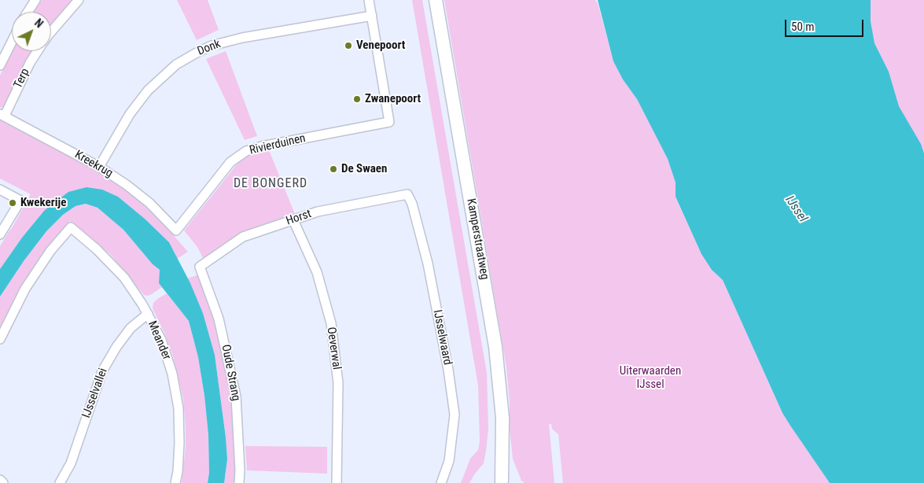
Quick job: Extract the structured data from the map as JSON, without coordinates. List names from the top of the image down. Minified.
{"streets":{"main road":["Kamperstraatweg"],"street":["Donk","Terp","Rivierduinen","Kreekrug","Horst","IJsselwaard","Meander","Oeverwal","Oude Strang","IJsselvallei"]},"crossings":[["Donk","Rivierduinen"],["Donk","Kreekrug"],["Terp","Kreekrug"],["Rivierduinen","Kreekrug"],["Horst","IJsselwaard"],["Horst","Oeverwal"],["Horst","Oude Strang"],["Meander","IJsselvallei"]],"districts":["DE BONGERD"],"water":["IJssel"],"parks":["Uiterwaarden IJssel"],"places":["Venepoort","Zwanepoort","De Swaen","Kwekerije"],"scale_bar":"50 m","north":"top right"}
